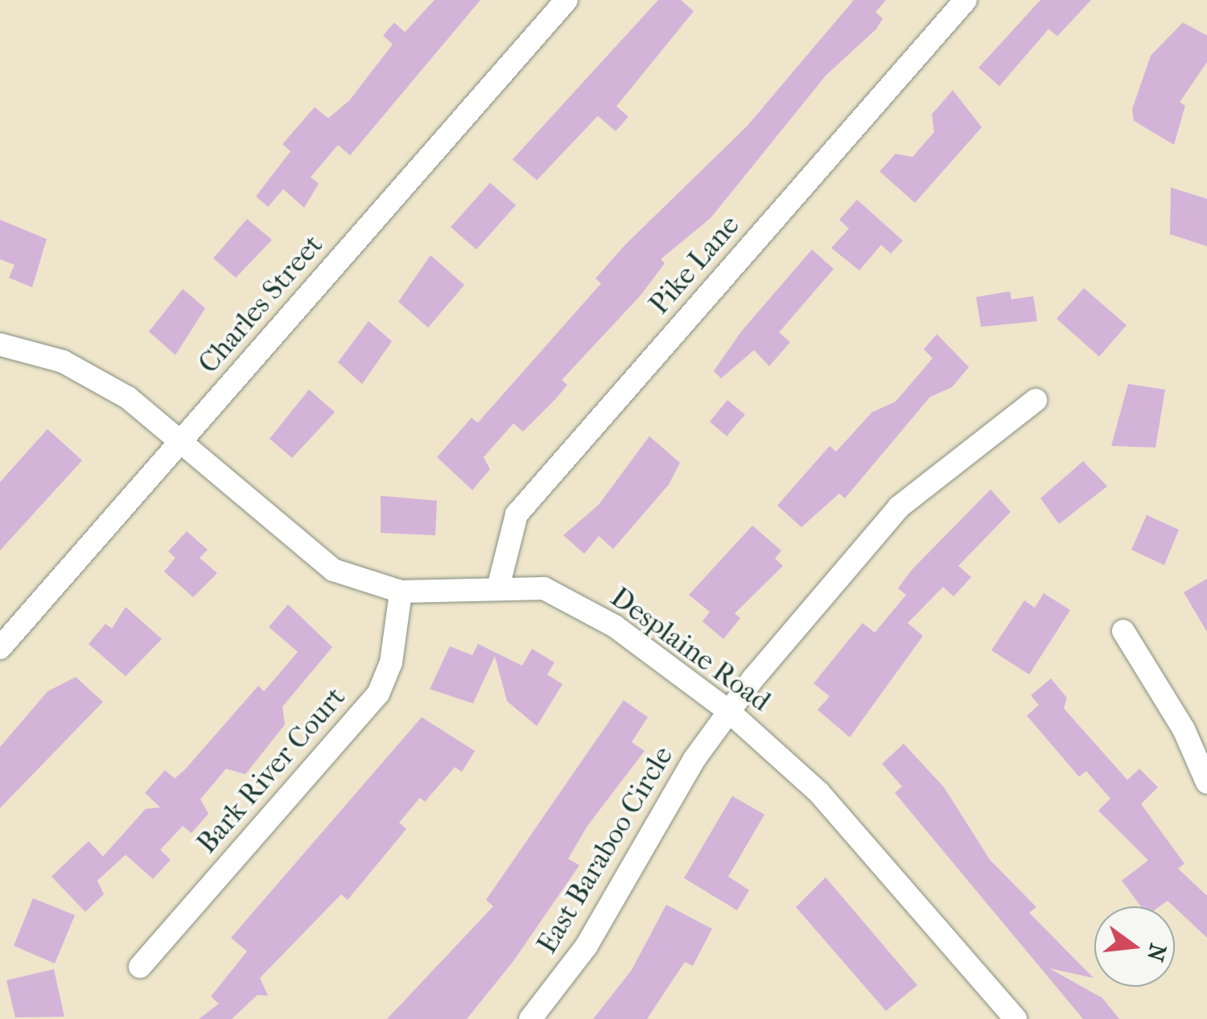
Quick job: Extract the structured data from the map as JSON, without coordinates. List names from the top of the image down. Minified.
{"streets":{"street":["Pike Lane","Charles Street","Desplaine Road","Bark River Court","East Baraboo Circle"]},"crossings":[["Pike Lane","Desplaine Road"],["Charles Street","Desplaine Road"],["Desplaine Road","Bark River Court"],["Desplaine Road","East Baraboo Circle"]],"north":"right"}
